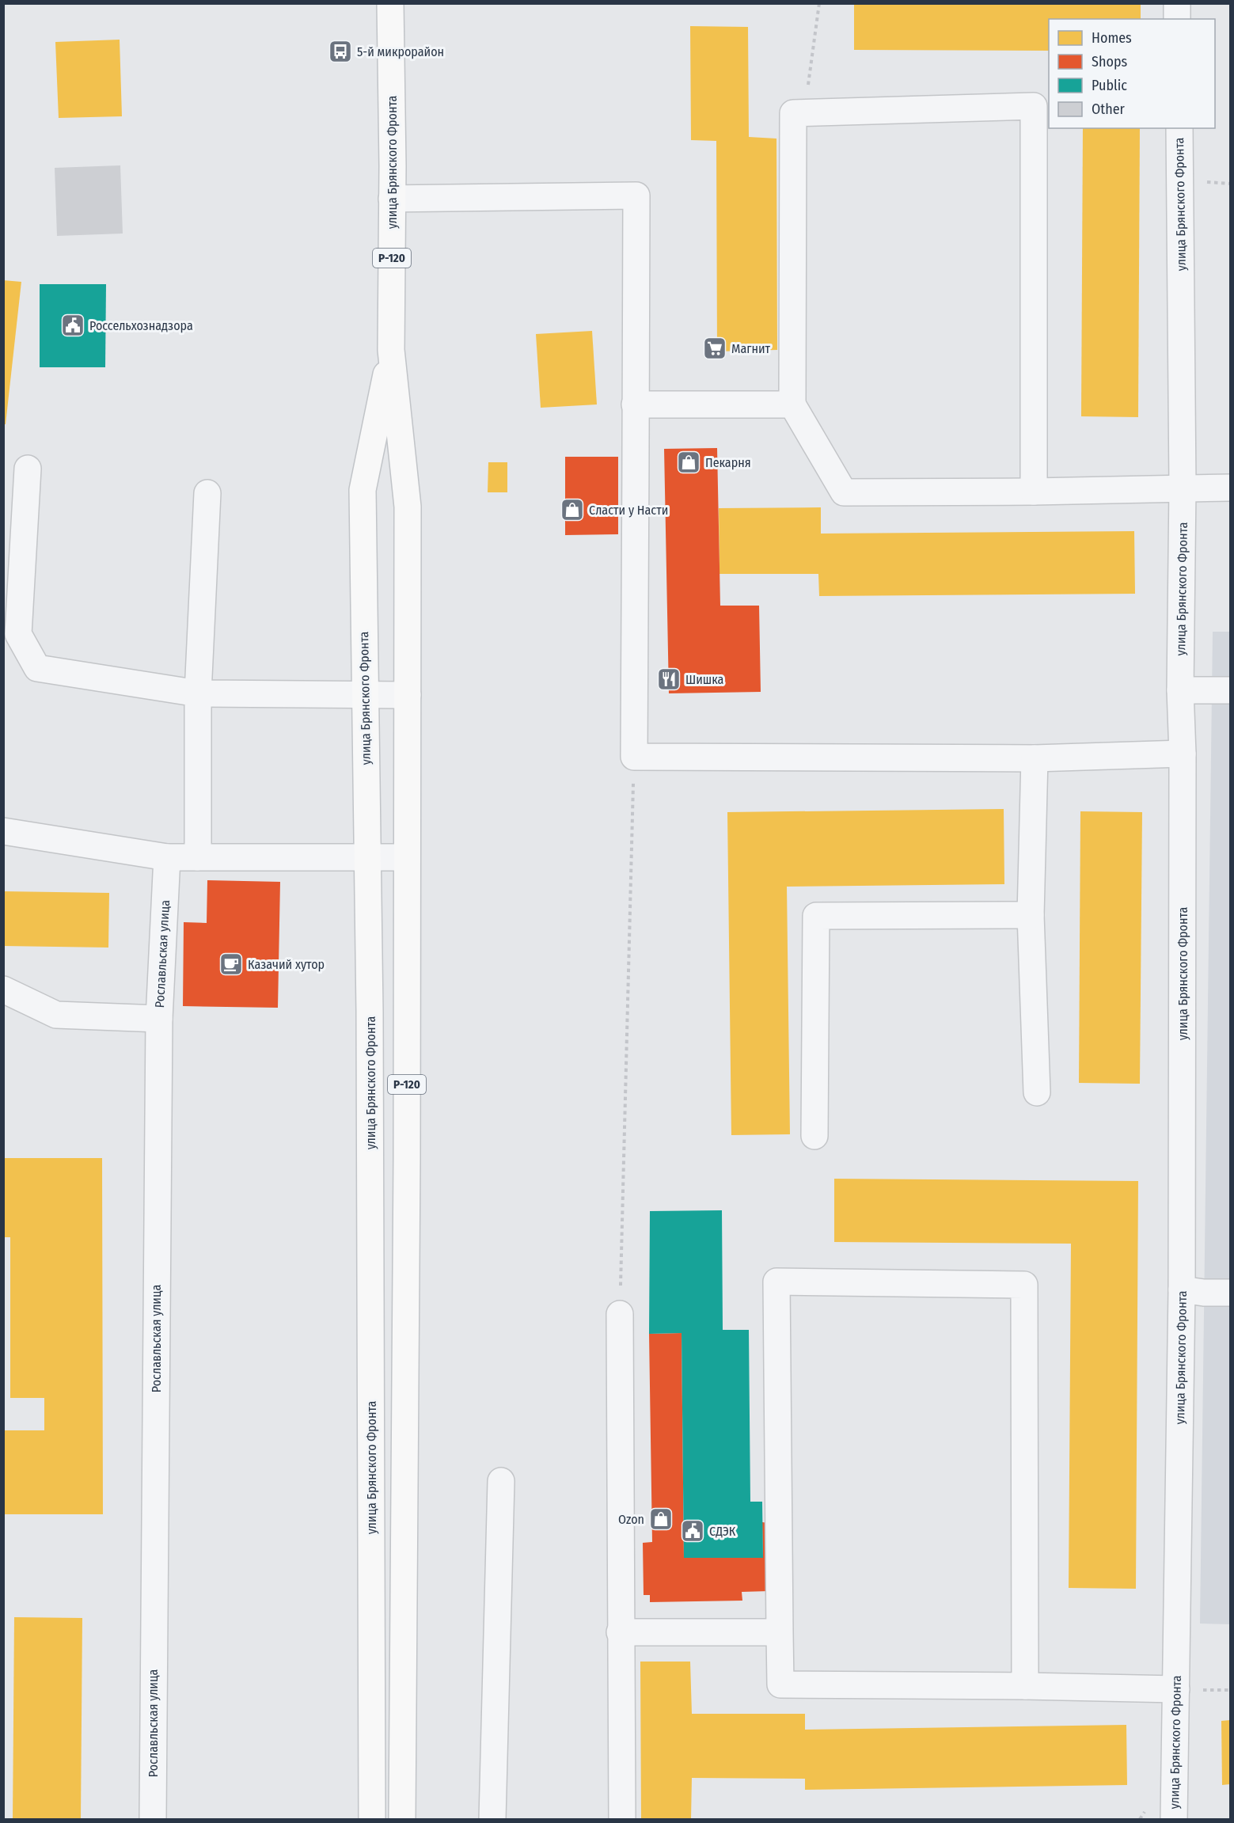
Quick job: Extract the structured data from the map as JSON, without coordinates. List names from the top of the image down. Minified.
{"streets":{"main road":["улица Брянского Фронта","Р-120"],"street":["Рославльская улица"]},"places":{"bus stop":["5-й микрорайон"],"public building":["Россельхознадзора","СДЭК"],"supermarket":["Магнит"],"shop":["Пекарня","Сласти у Насти","Ozon"],"restaurant":["Шишка"],"cafe":["Казачий хутор"]},"legend":["Homes","Shops","Public","Other"]}
